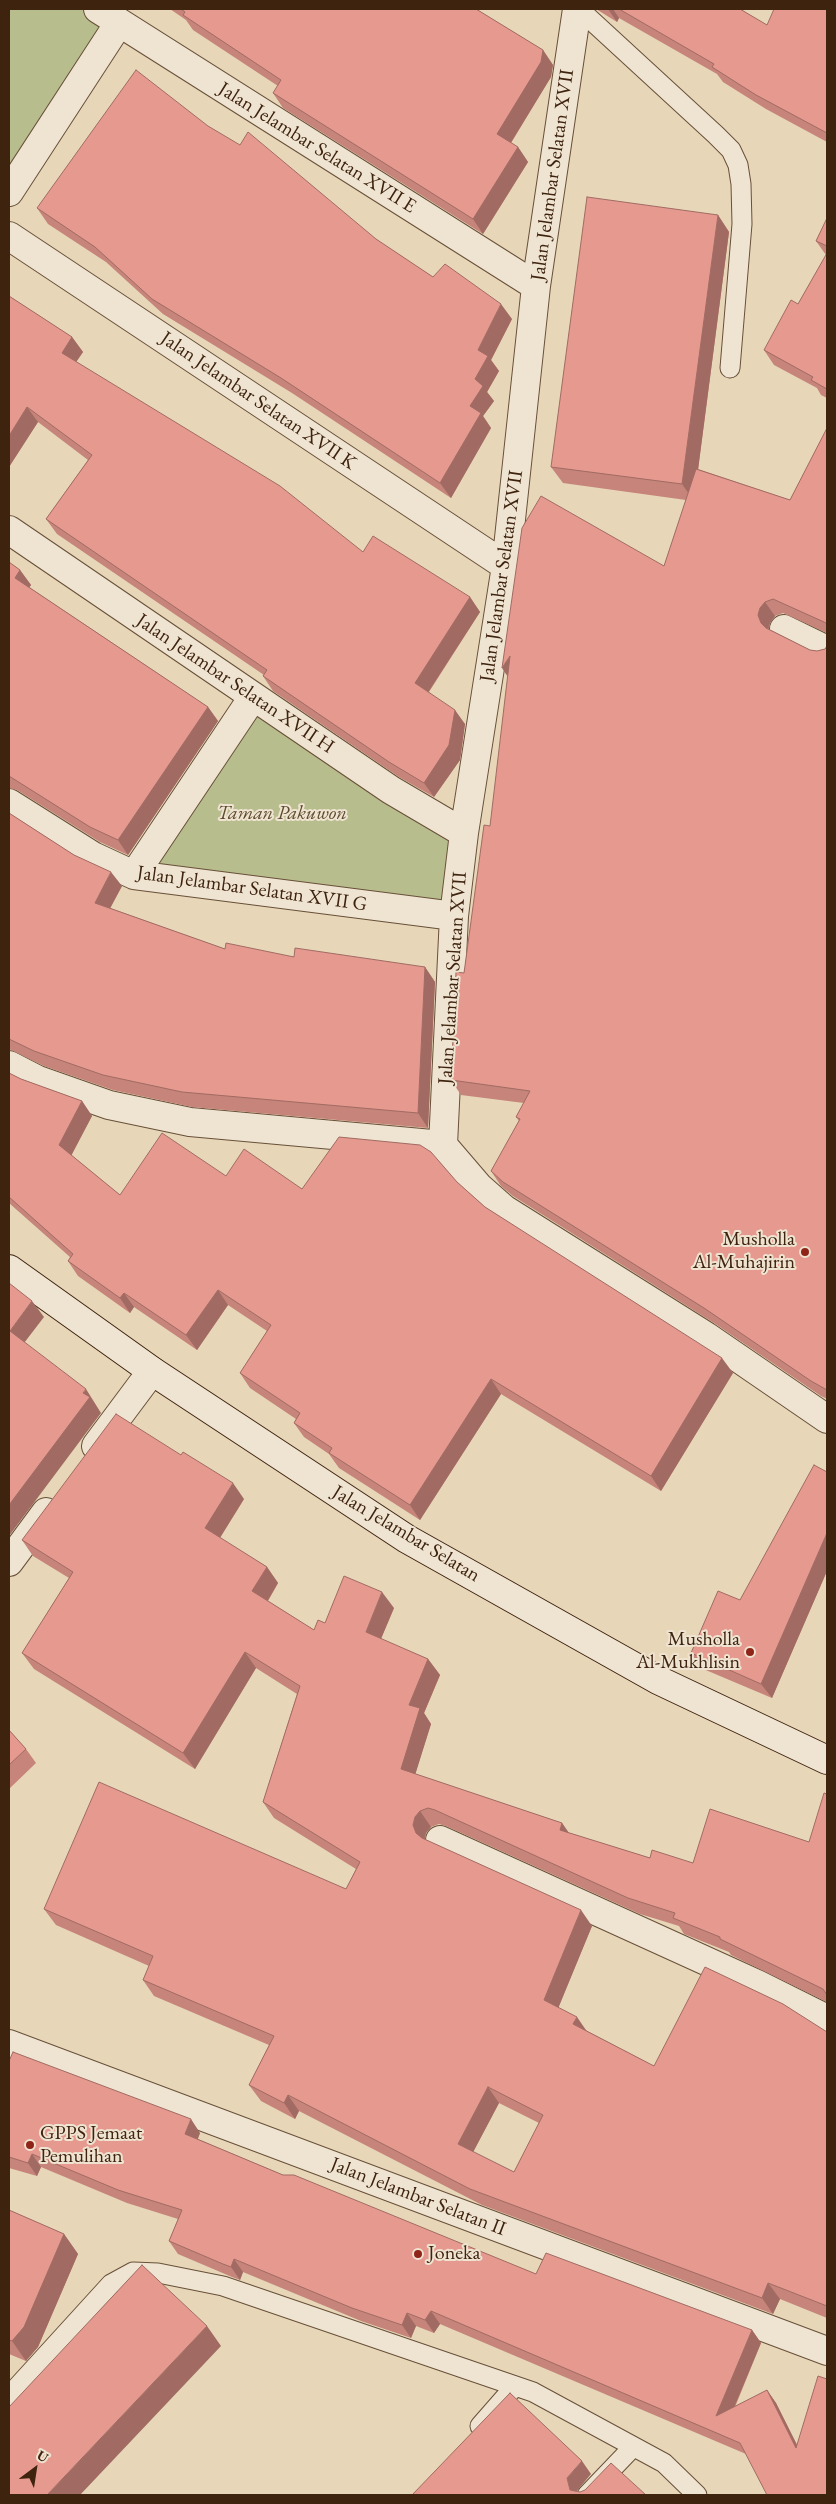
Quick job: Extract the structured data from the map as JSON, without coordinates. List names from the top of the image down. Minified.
{"streets":{"street":["Jalan Jelambar Selatan XVII E","Jalan Jelambar Selatan XVII","Jalan Jelambar Selatan XVII K","Jalan Jelambar Selatan XVII H","Jalan Jelambar Selatan XVII G","Jalan Jelambar Selatan","Jalan Jelambar Selatan II"]},"crossings":[["Jalan Jelambar Selatan XVII E","Jalan Jelambar Selatan XVII"],["Jalan Jelambar Selatan XVII","Jalan Jelambar Selatan XVII K"],["Jalan Jelambar Selatan XVII","Jalan Jelambar Selatan XVII H"],["Jalan Jelambar Selatan XVII","Jalan Jelambar Selatan XVII G"]],"parks":["Taman Pakuwon"],"places":["Musholla Al-Muhajirin","Musholla Al-Mukhlisin","GPPS Jemaat Pemulihan","Joneka"],"north":"top right"}
